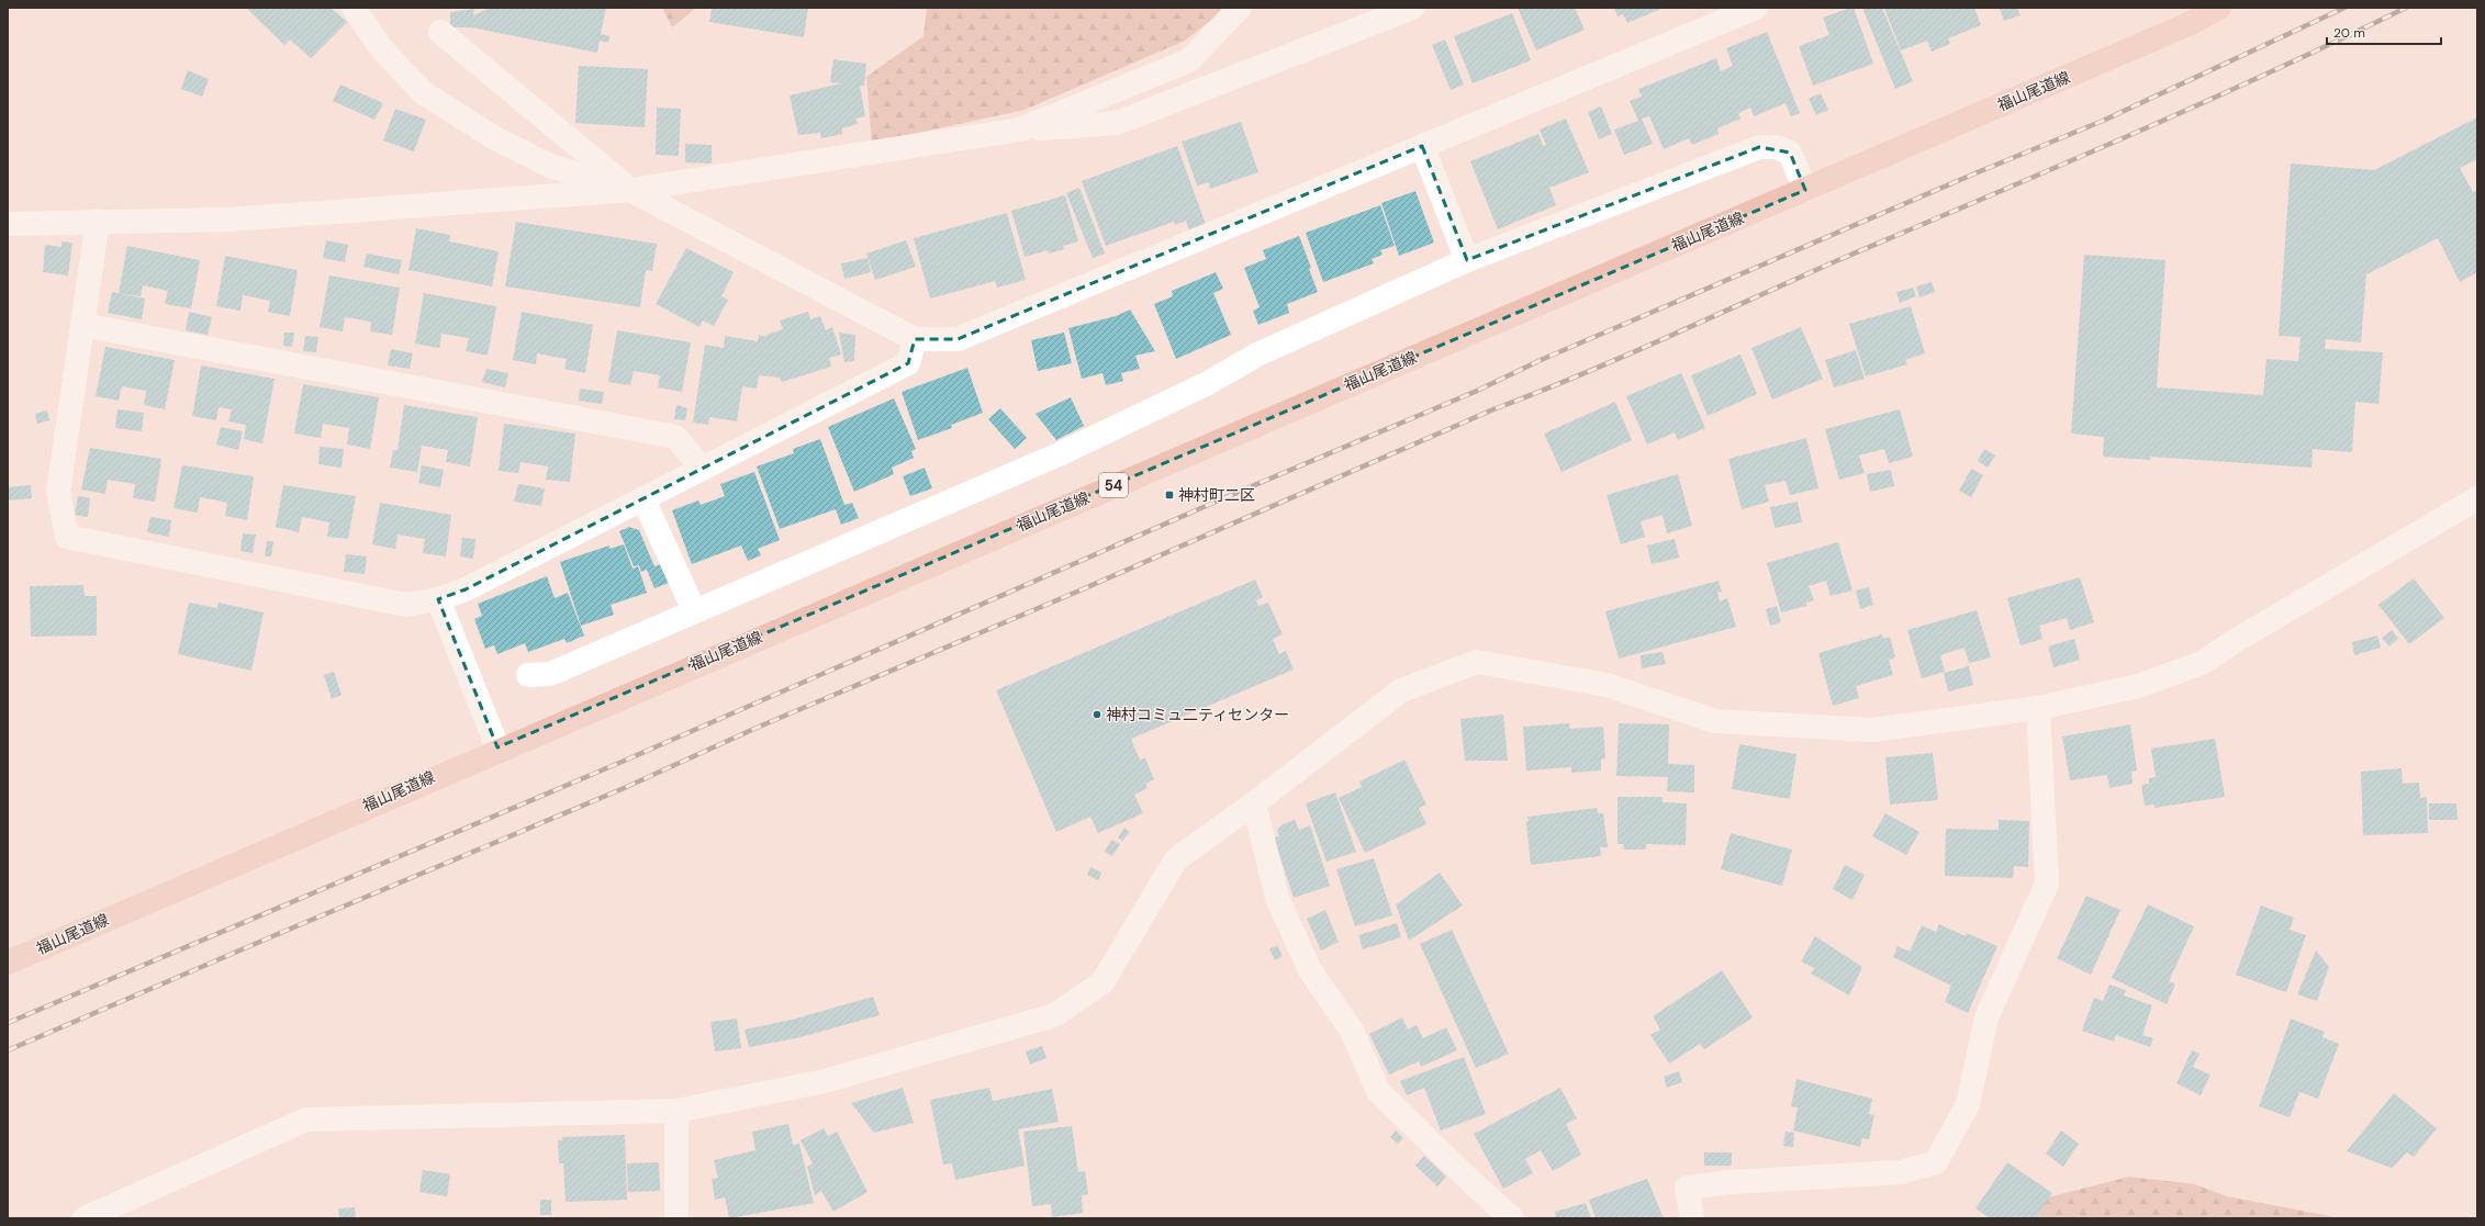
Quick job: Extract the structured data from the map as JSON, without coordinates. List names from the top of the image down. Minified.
{"streets":{"main road":["福山尾道線","54"]},"places":{"transit":["神村町二区"],"other":["神村コミュ二ティセンター"]},"scale_bar":"20 m"}
